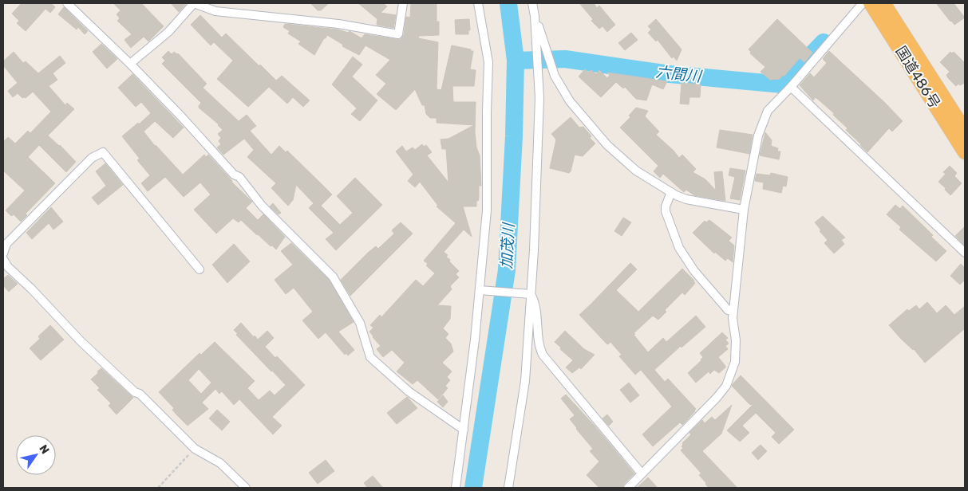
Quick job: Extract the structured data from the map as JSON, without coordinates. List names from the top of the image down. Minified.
{"streets":{"highway":["国道486号"]},"water":["六間川","加茂川"],"north":"top right"}
